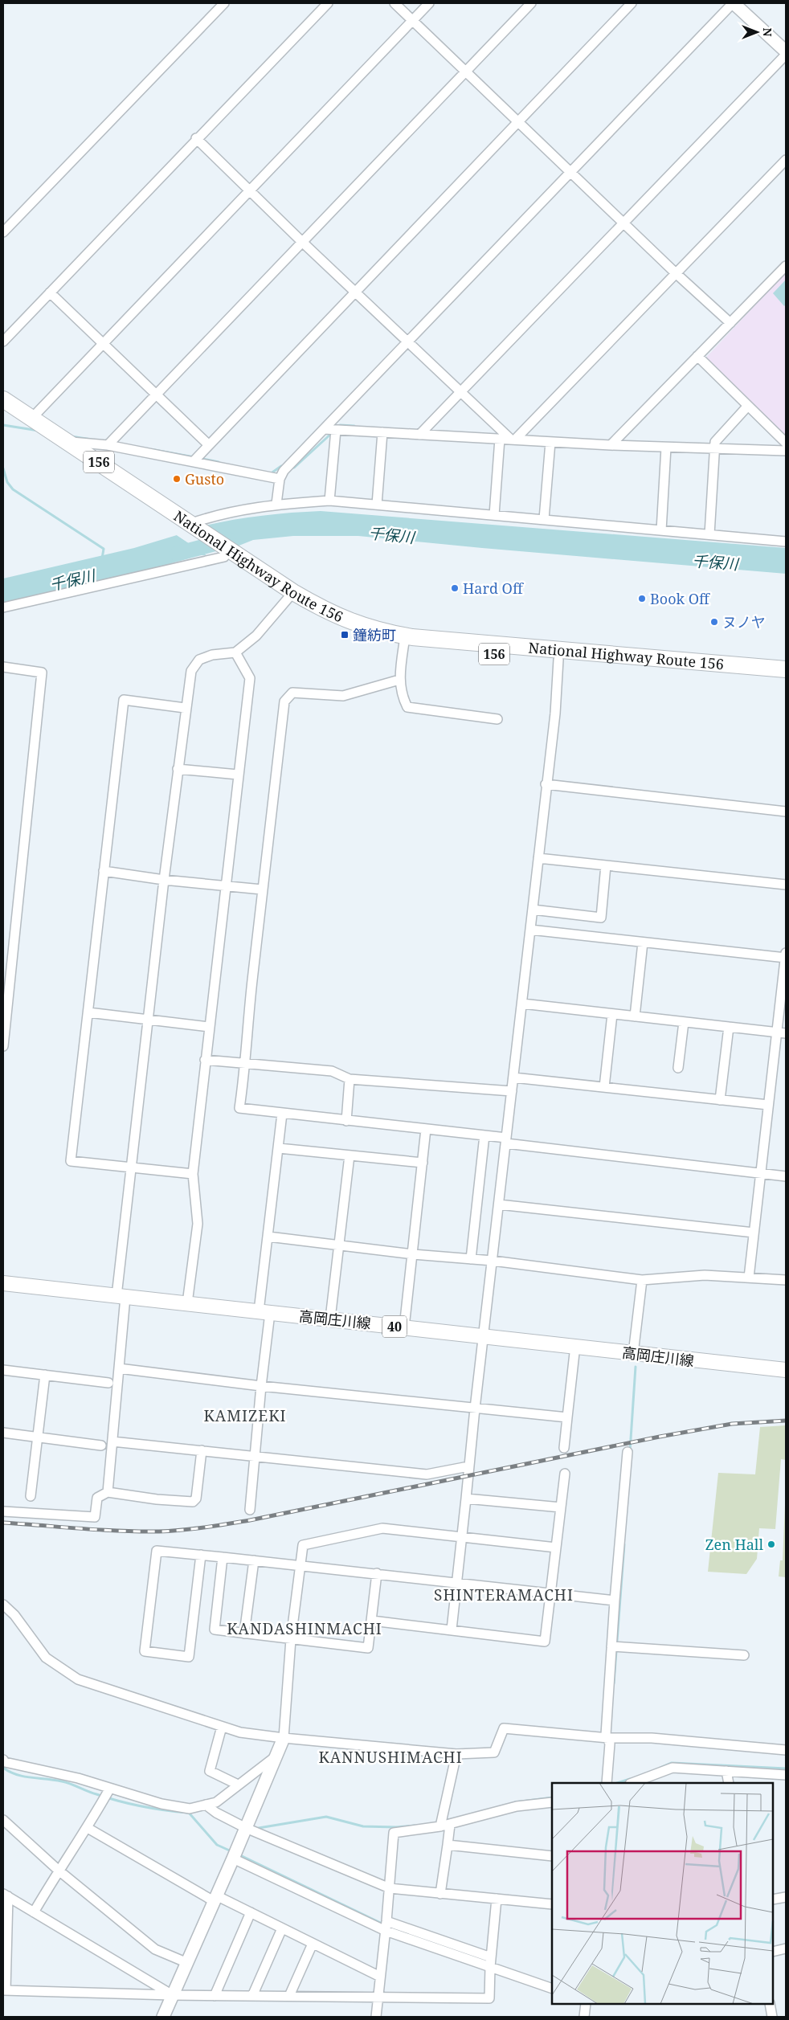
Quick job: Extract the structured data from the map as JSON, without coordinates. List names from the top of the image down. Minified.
{"streets":{"highway":["156","National Highway Route 156"],"main road":["高岡庄川線","40"]},"districts":["KAMIZEKI","SHINTERAMACHI","KANDASHINMACHI","KANNUSHIMACHI"],"water":["千保川"],"places":{"other":["Gusto","Hard Off","Book Off","ヌノヤ","Zen Hall"],"transit":["鐘紡町"]},"north":"right"}
